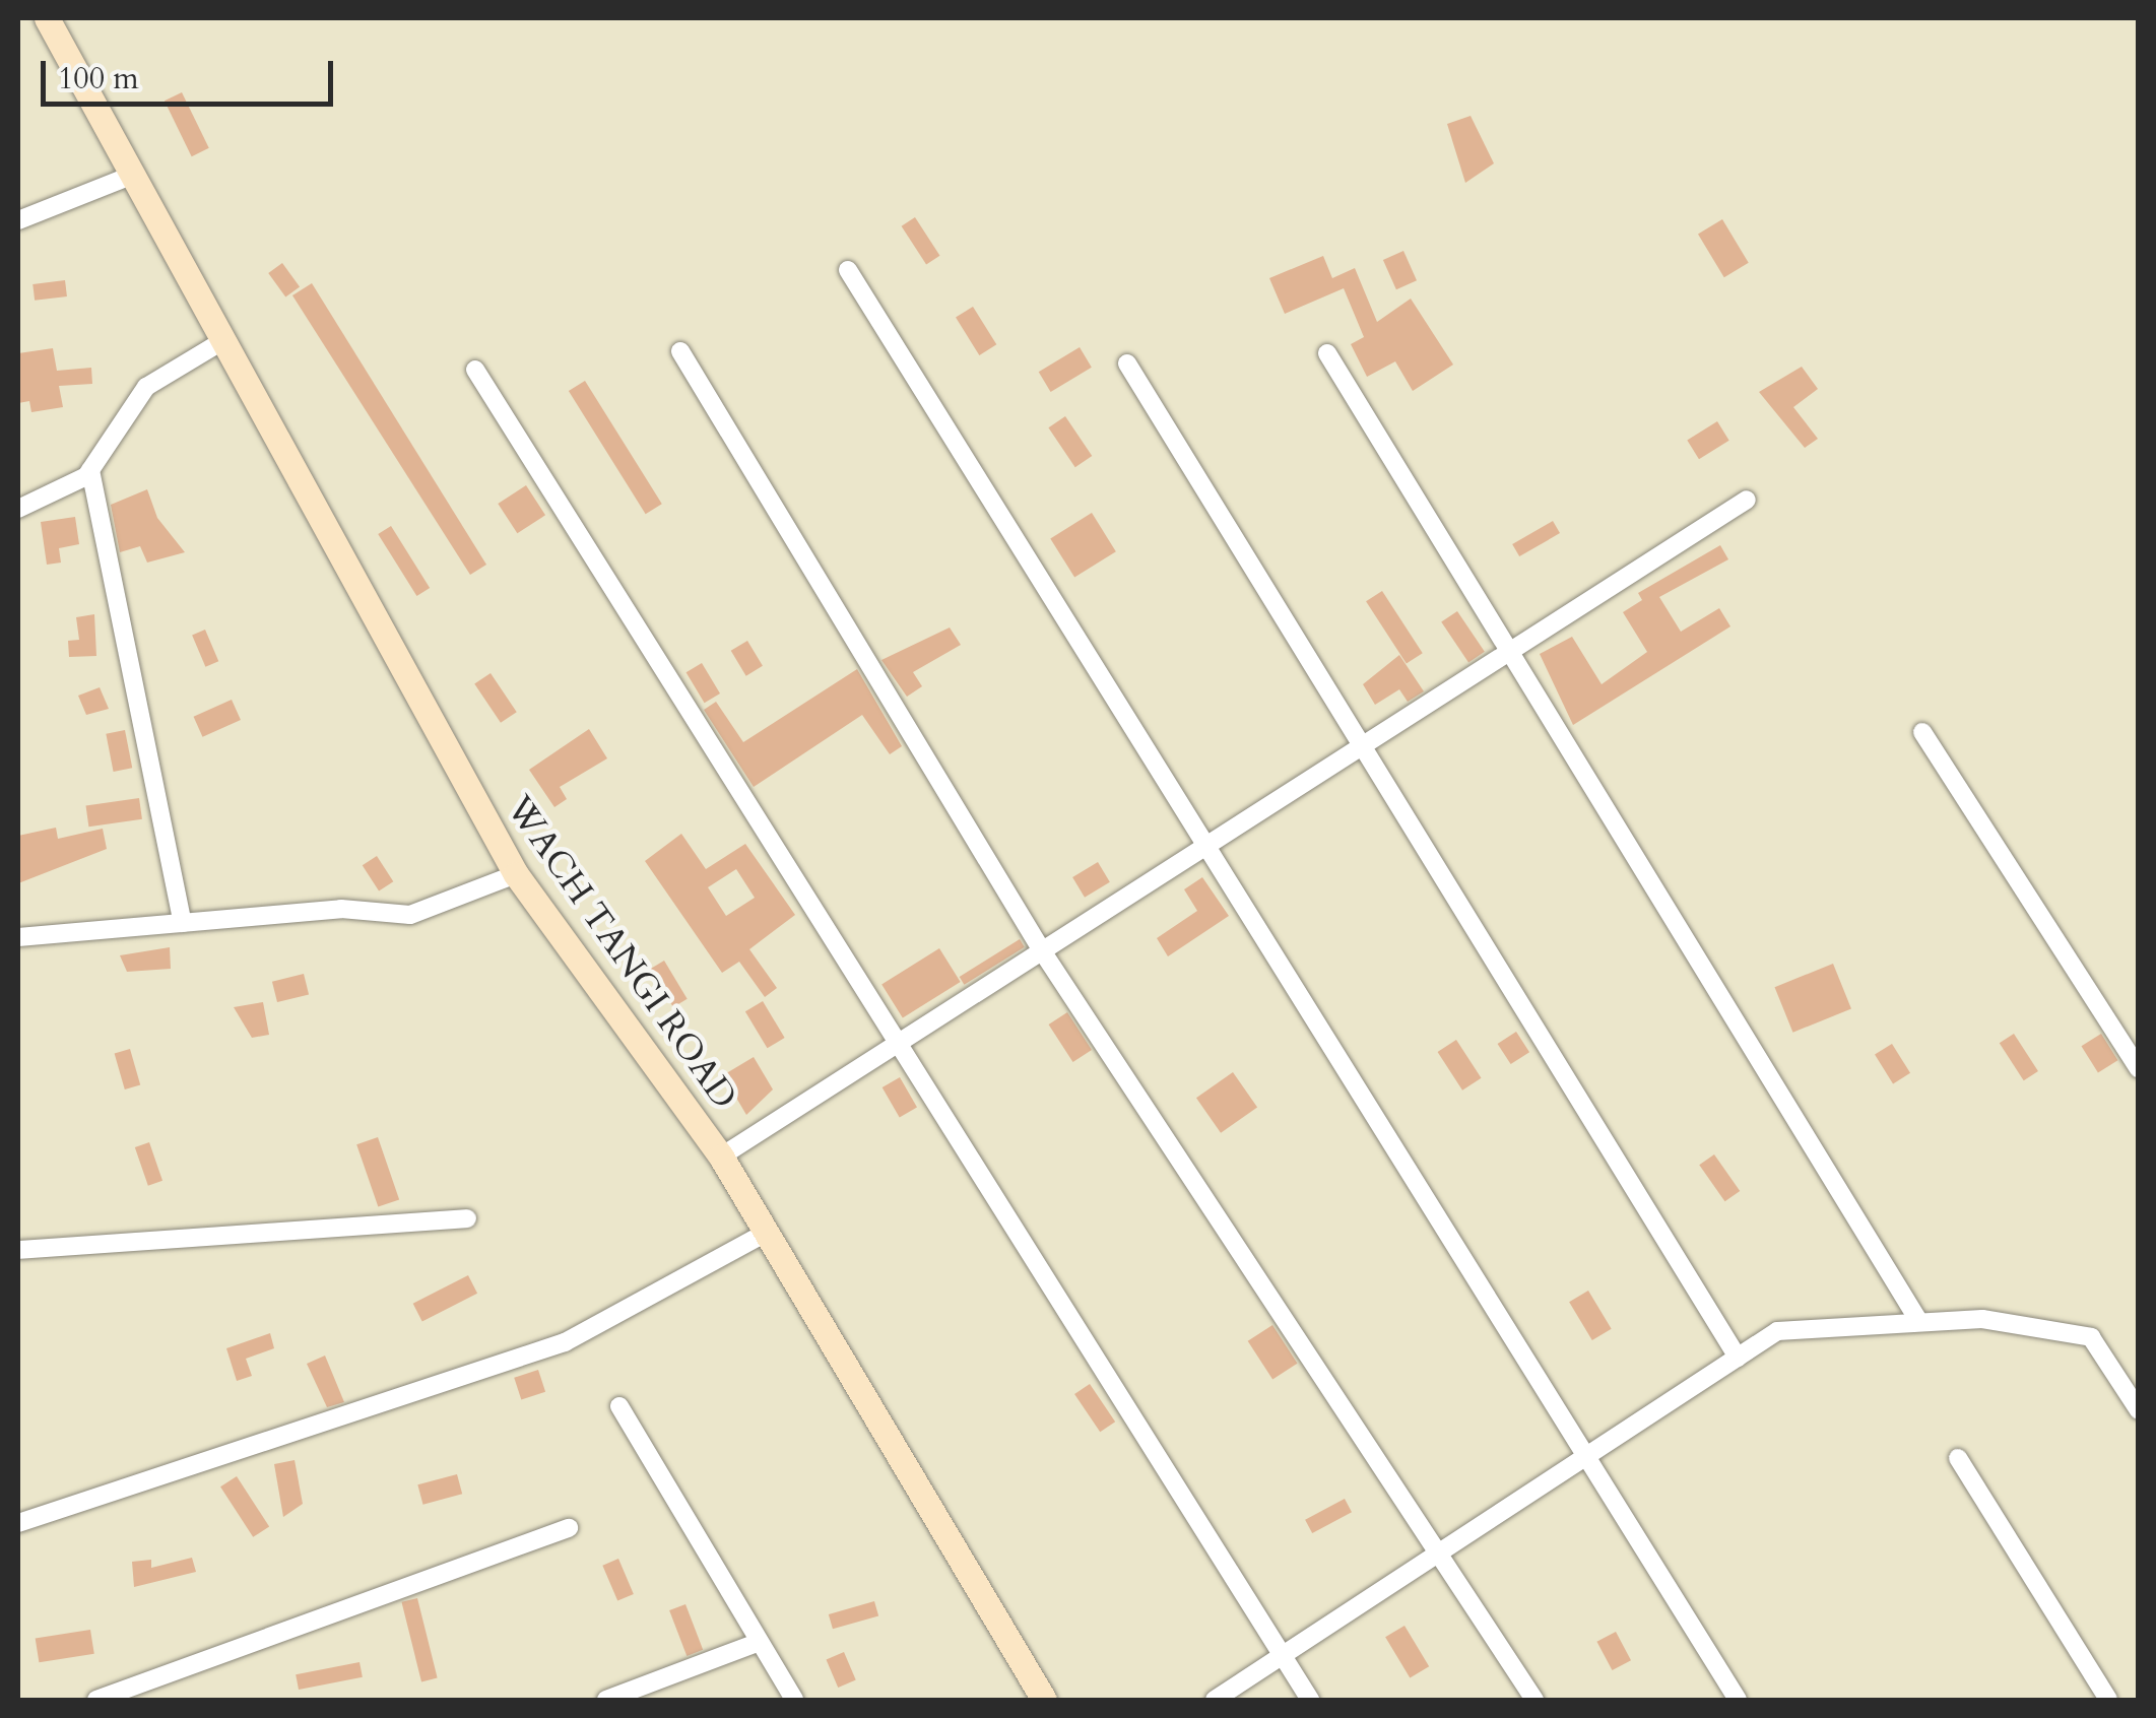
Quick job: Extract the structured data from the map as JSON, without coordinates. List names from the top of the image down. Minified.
{"streets":{"main road":["WACH TANGI ROAD"]},"scale_bar":"100 m"}
